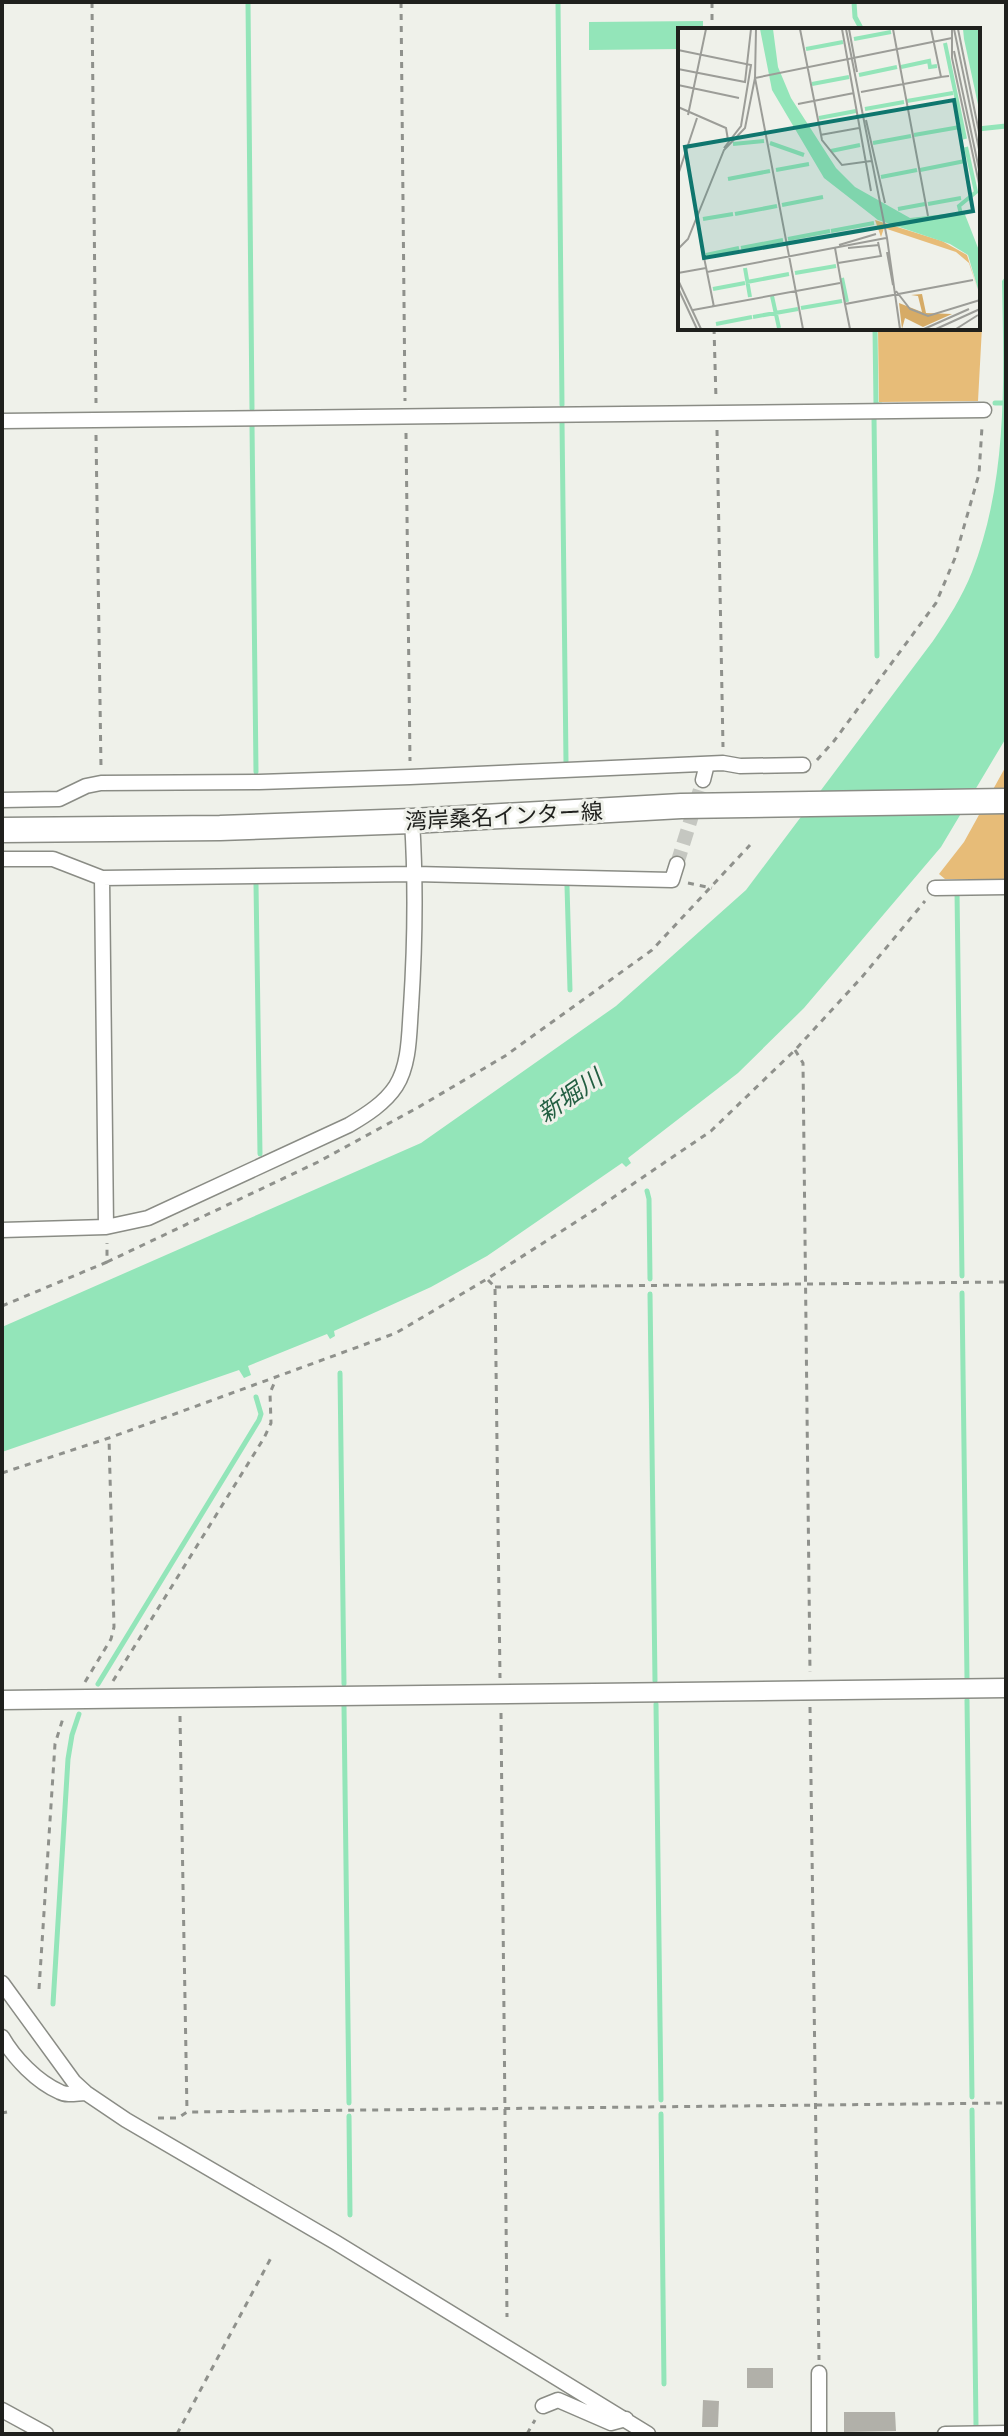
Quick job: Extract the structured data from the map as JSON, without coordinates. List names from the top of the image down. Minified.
{"streets":{"main road":["湾岸桑名インター線"]},"water":["新堀川"]}
